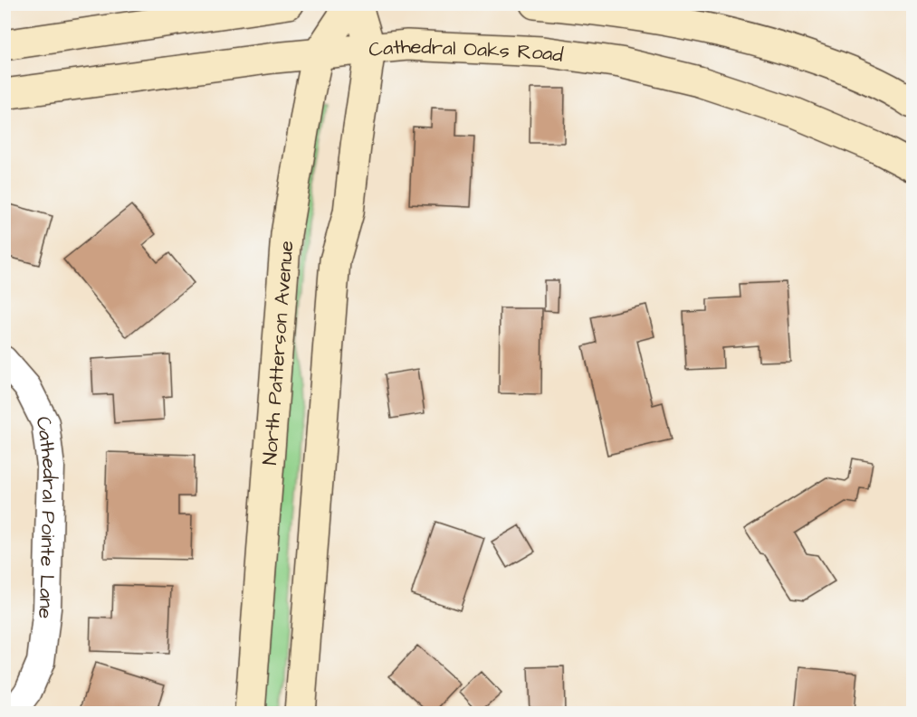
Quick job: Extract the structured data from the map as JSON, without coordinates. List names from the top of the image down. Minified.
{"streets":{"main road":["Cathedral Oaks Road","North Patterson Avenue"],"street":["Cathedral Pointe Lane"]},"crossings":[["Cathedral Oaks Road","North Patterson Avenue"]]}
